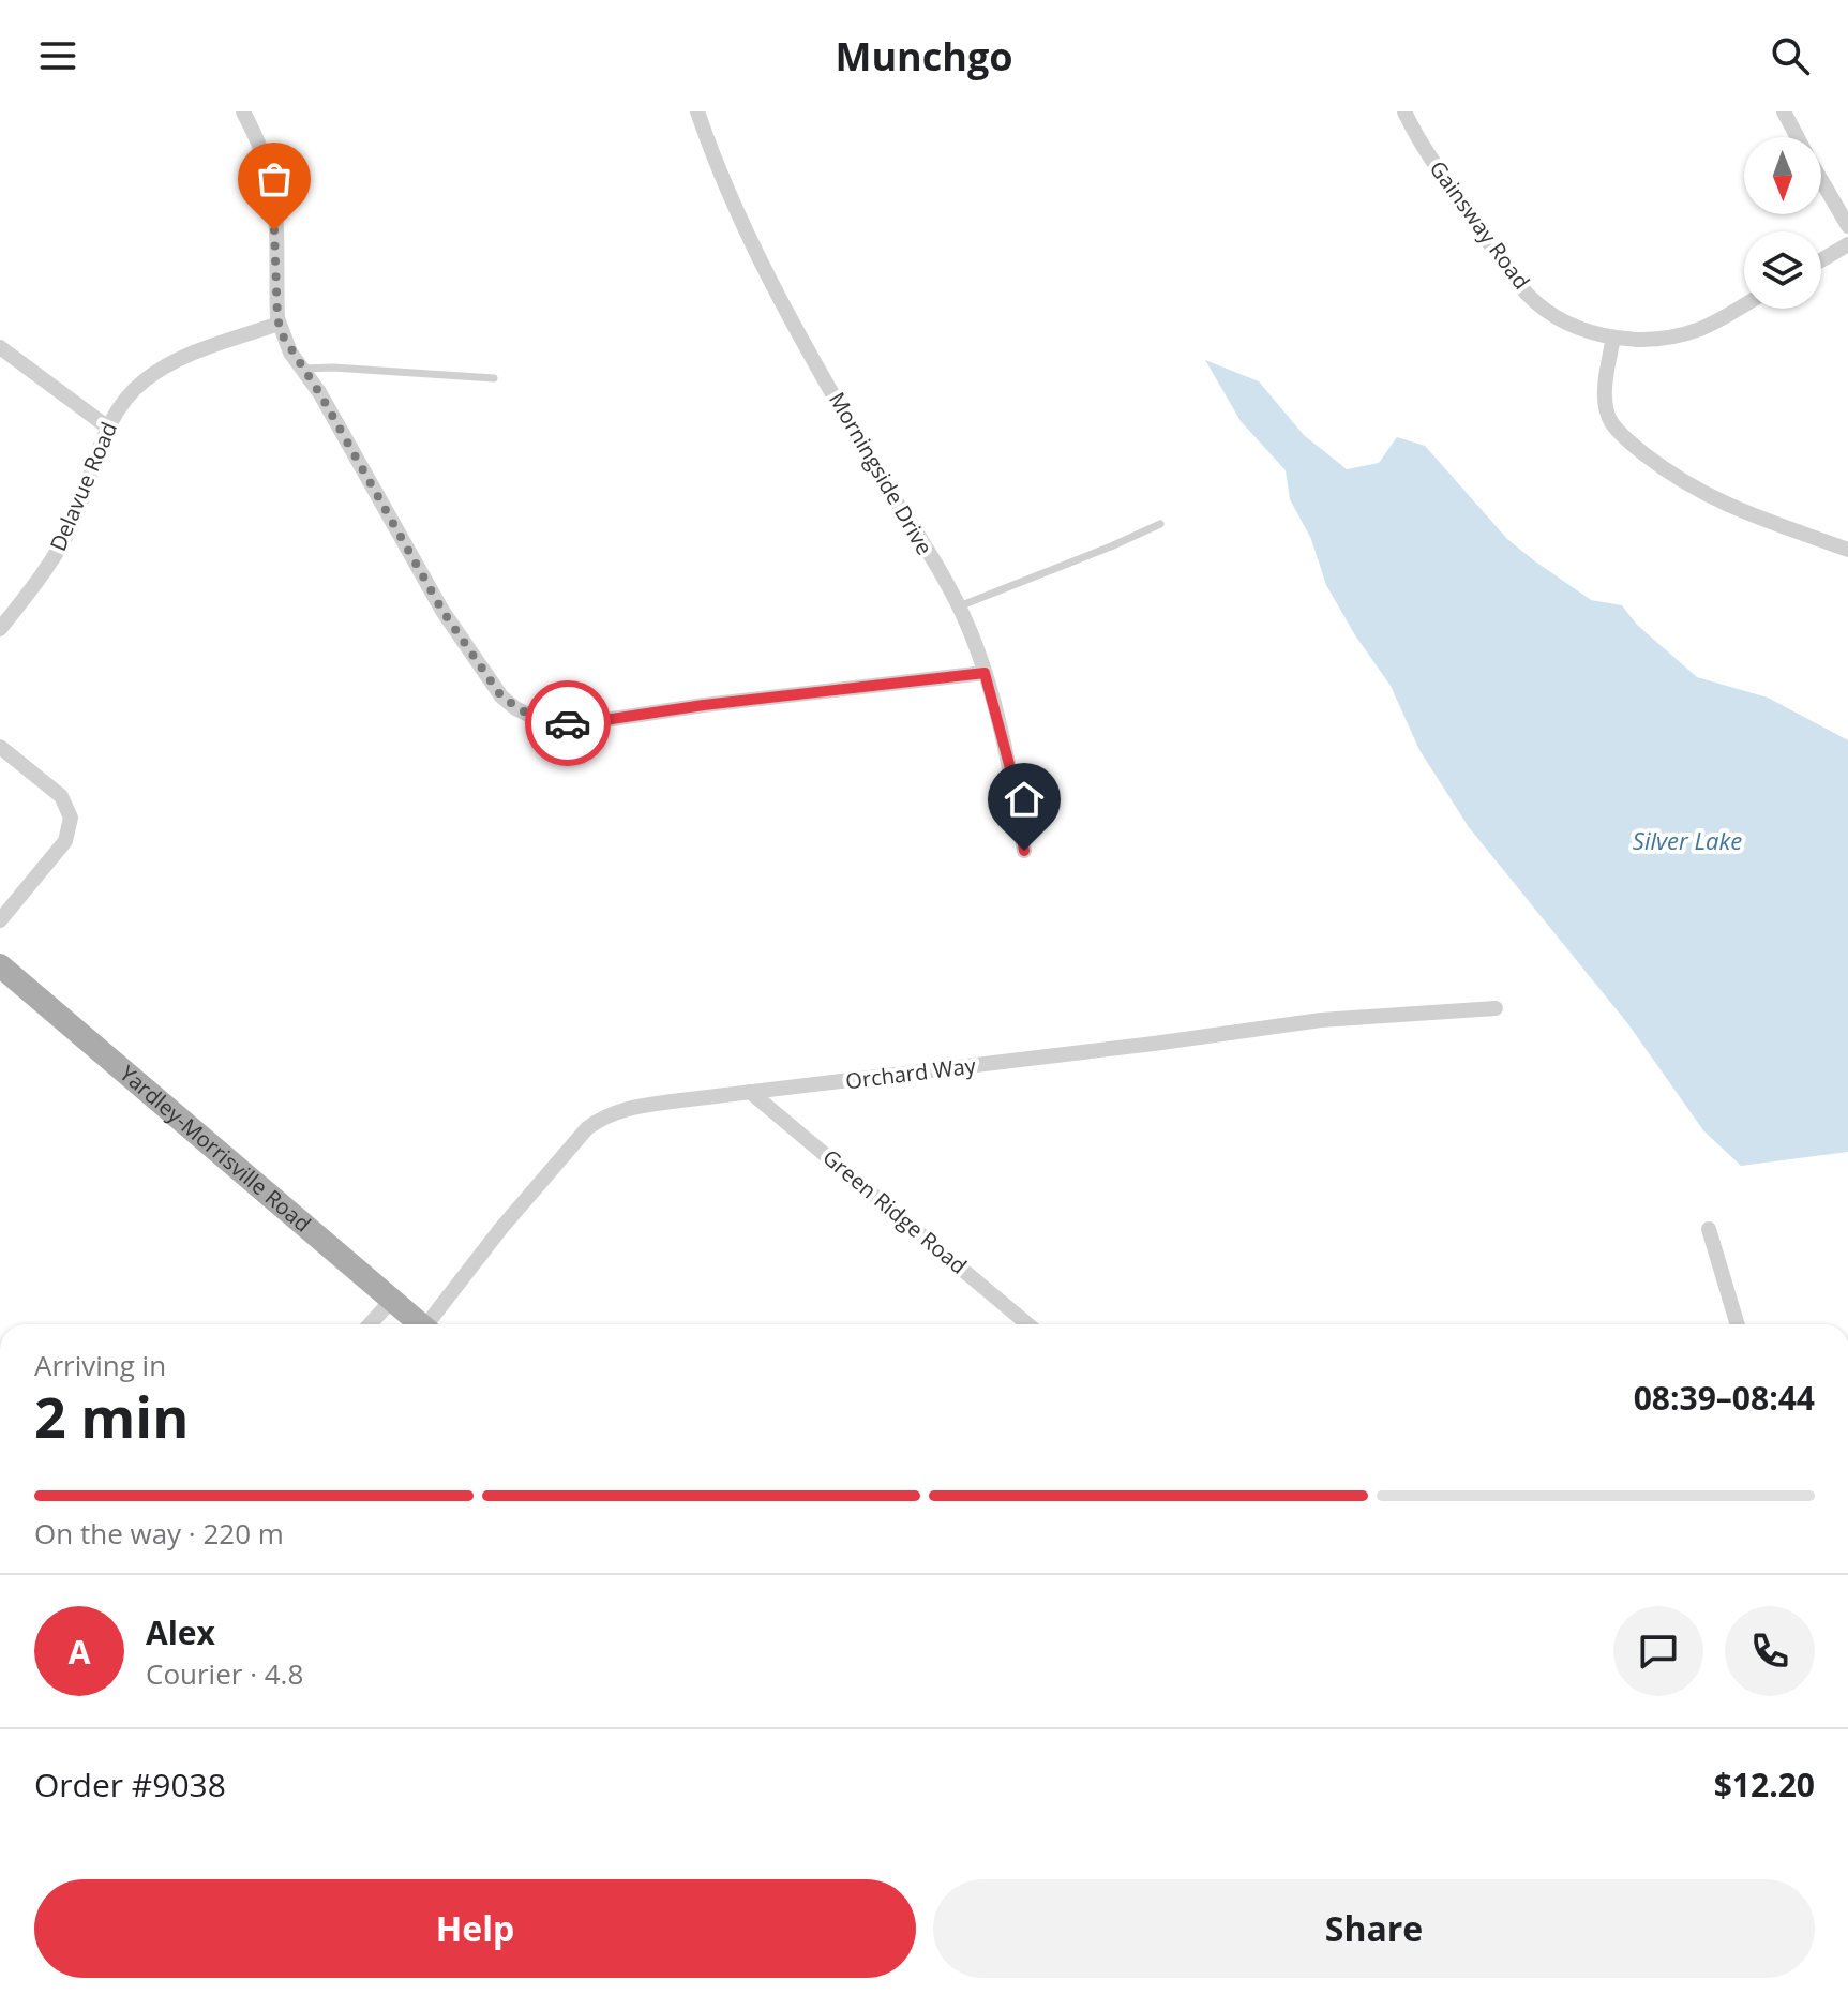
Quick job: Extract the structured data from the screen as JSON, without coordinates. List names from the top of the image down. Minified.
{"streets":{"main road":["Yardley-Morrisville Road"],"street":["Gainsway Road","Morningside Drive","Delavue Road","Orchard Way","Green Ridge Road"]},"crossings":[["Orchard Way","Green Ridge Road"]],"water":["Silver Lake"],"north":"bottom","page":{"header":"Munchgo","heading":["2 min","Arriving in","08:39–08:44"],"panel":["Alex","Courier · 4.8","Order #9038","$12.20"],"bar":"On the way · 220 m","round":"A","buttons":["Help","Share"]}}
